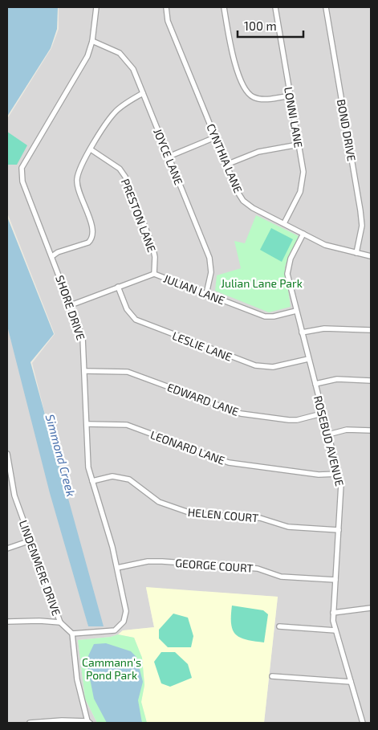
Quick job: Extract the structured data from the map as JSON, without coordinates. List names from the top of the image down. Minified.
{"streets":{"street":["LONNI LANE","BOND DRIVE","JOYCE LANE","CYNTHIA LANE","PRESTON LANE","JULIAN LANE","SHORE DRIVE","LESLIE LANE","EDWARD LANE","ROSEBUD AVENUE","LEONARD LANE","HELEN COURT","GEORGE COURT","LINDENMERE DRIVE"]},"crossings":[["LONNI LANE","CYNTHIA LANE"],["BOND DRIVE","CYNTHIA LANE"],["JOYCE LANE","JULIAN LANE"],["JOYCE LANE","SHORE DRIVE"],["CYNTHIA LANE","ROSEBUD AVENUE"],["PRESTON LANE","JULIAN LANE"],["JULIAN LANE","SHORE DRIVE"],["JULIAN LANE","LESLIE LANE"],["JULIAN LANE","ROSEBUD AVENUE"],["SHORE DRIVE","EDWARD LANE"],["SHORE DRIVE","LEONARD LANE"],["SHORE DRIVE","HELEN COURT"],["SHORE DRIVE","GEORGE COURT"],["SHORE DRIVE","LINDENMERE DRIVE"],["LESLIE LANE","ROSEBUD AVENUE"],["EDWARD LANE","ROSEBUD AVENUE"],["ROSEBUD AVENUE","LEONARD LANE"],["ROSEBUD AVENUE","HELEN COURT"],["ROSEBUD AVENUE","GEORGE COURT"]],"water":["Simmond Creek"],"parks":["Julian Lane Park","Cammann's Pond Park"],"scale_bar":"100 m"}
